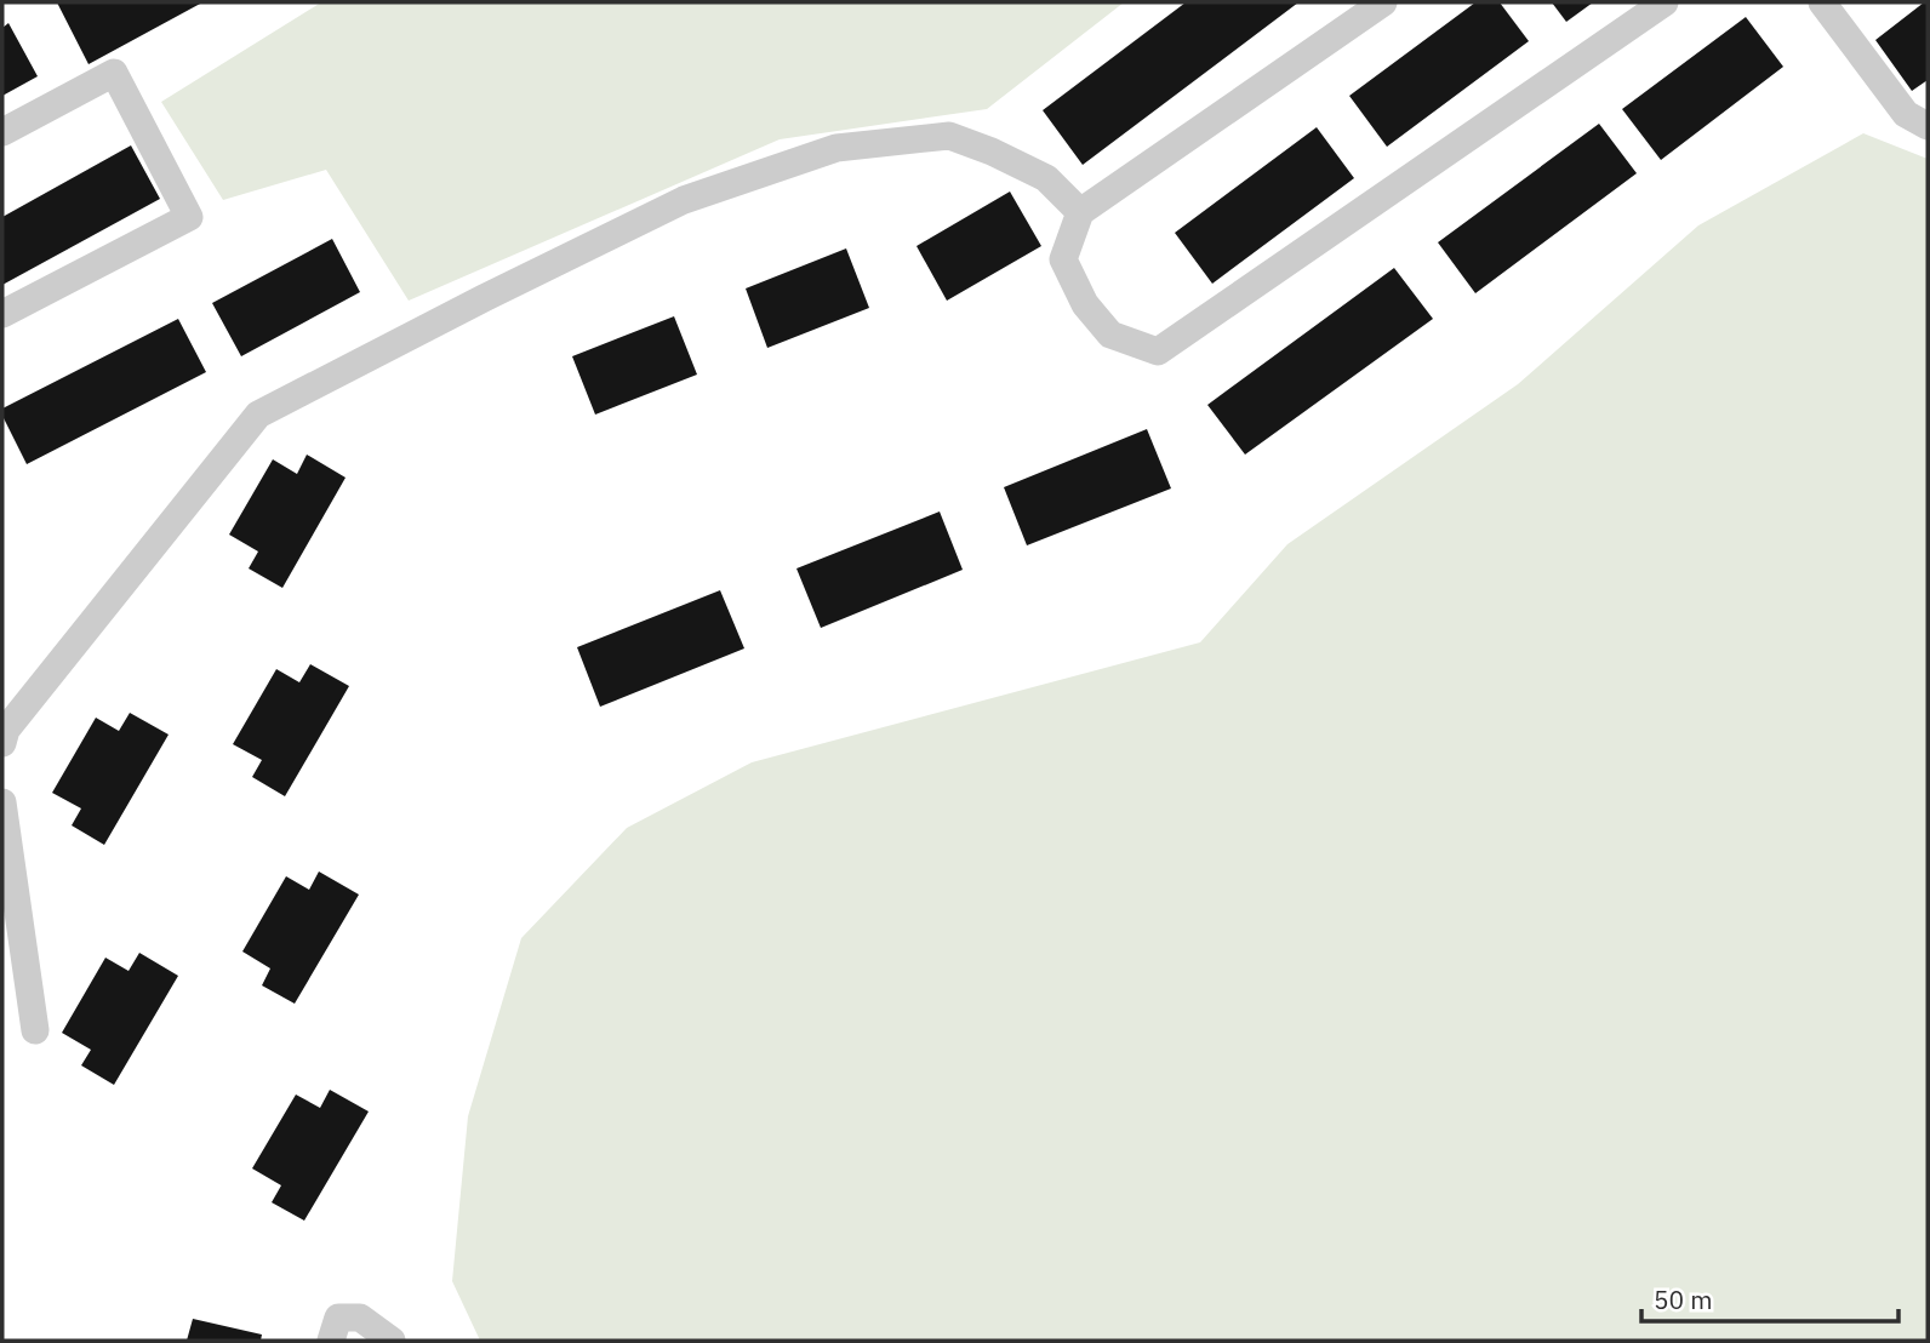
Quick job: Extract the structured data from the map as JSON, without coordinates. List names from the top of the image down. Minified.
{"scale_bar":"50 m"}
